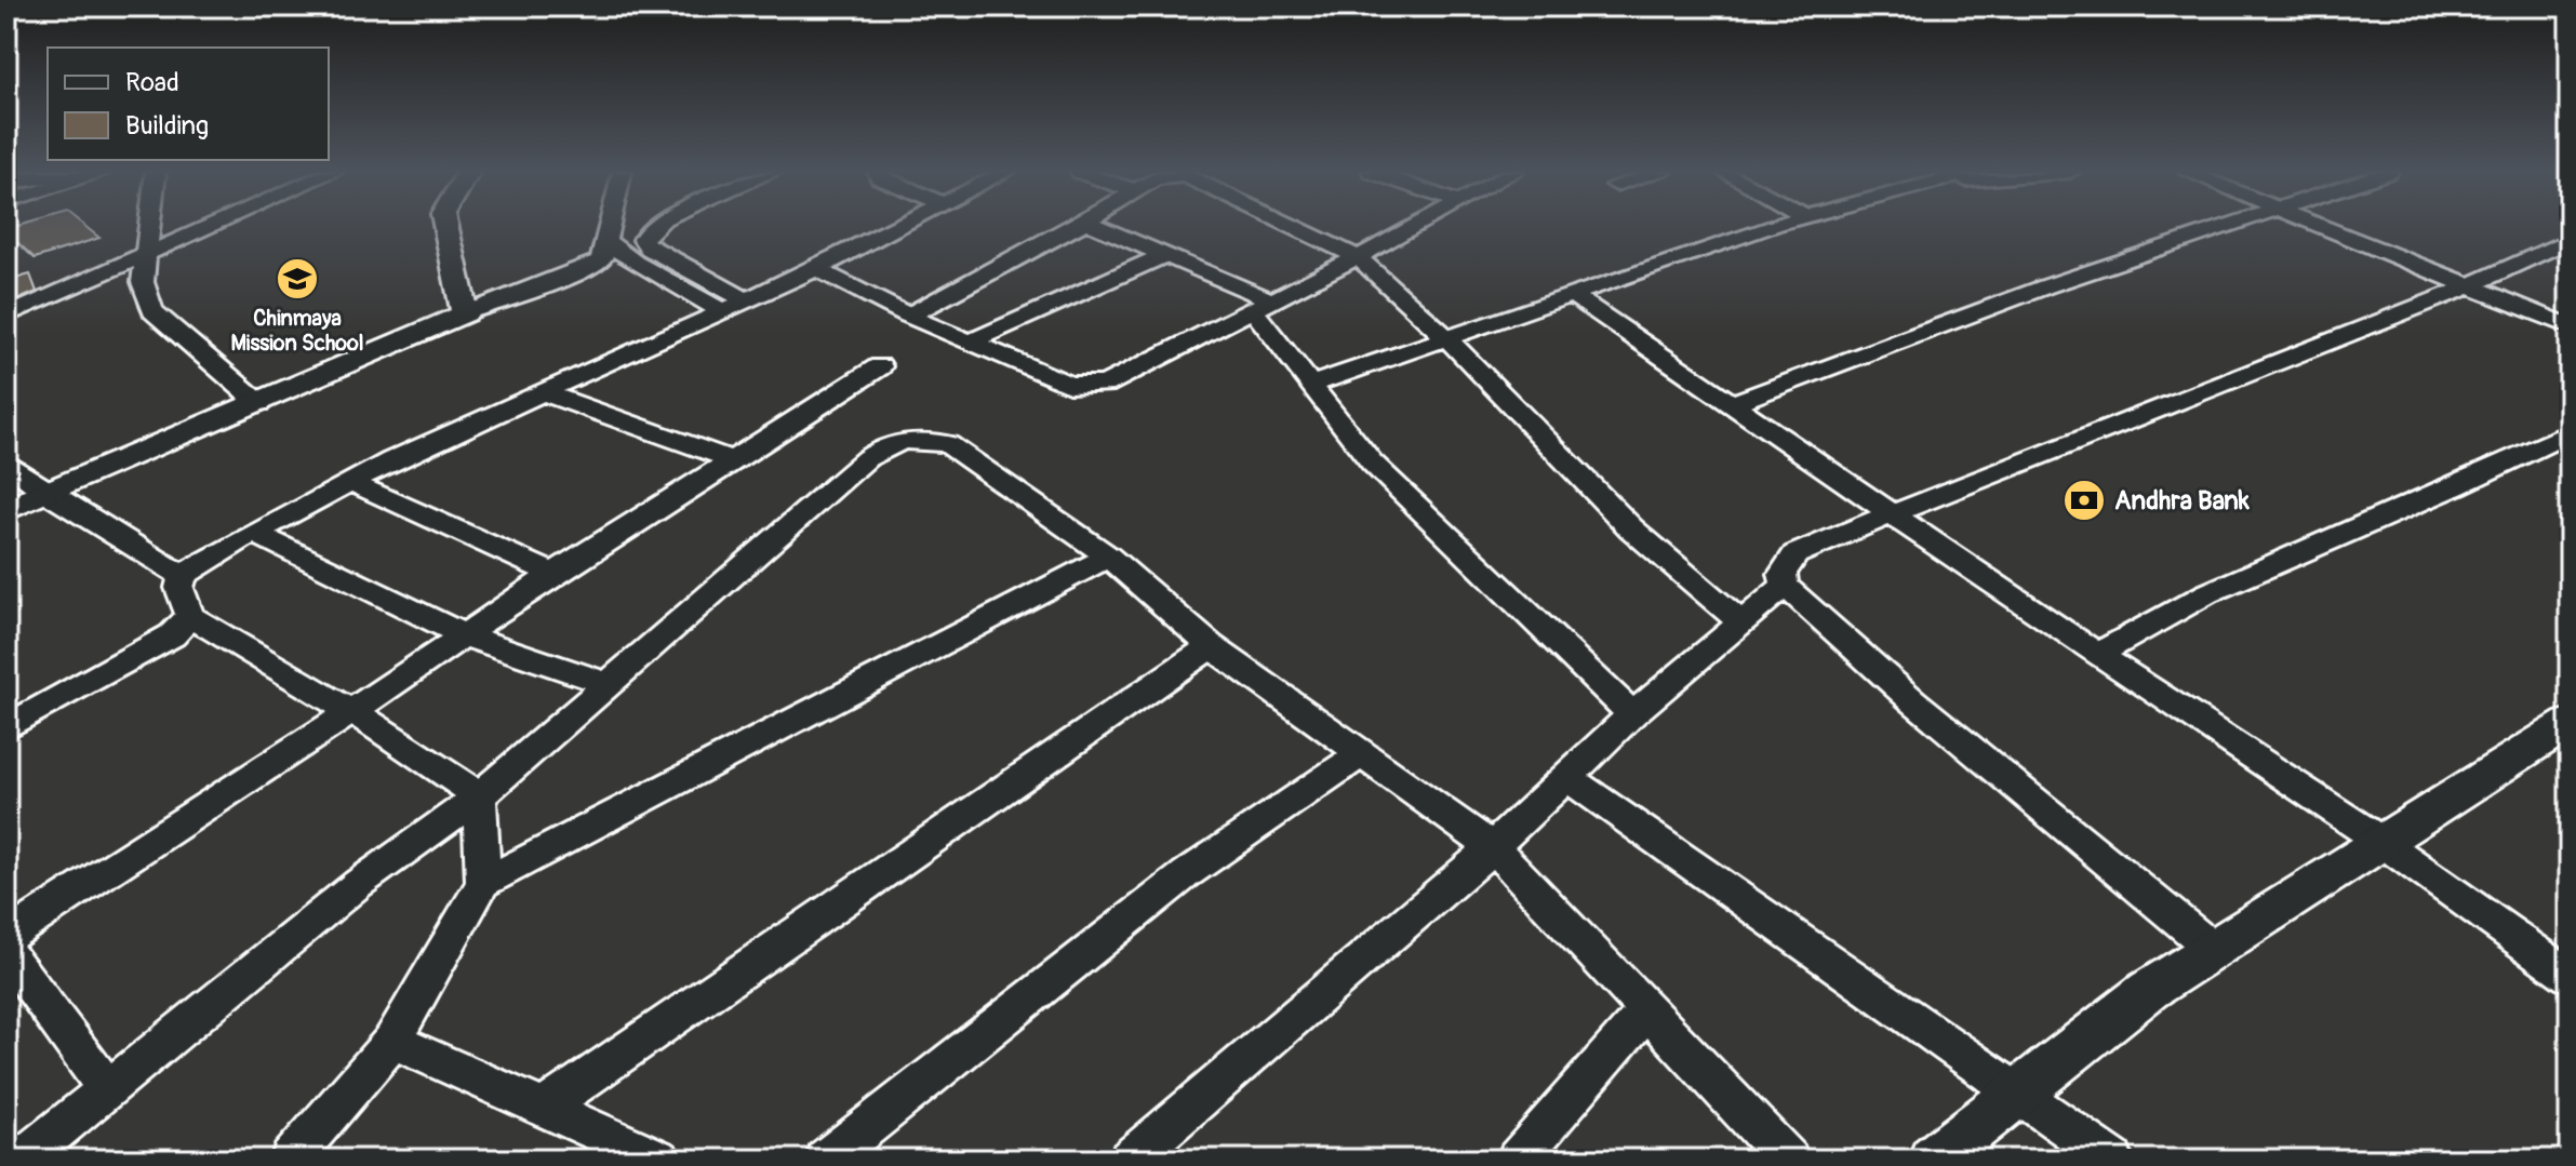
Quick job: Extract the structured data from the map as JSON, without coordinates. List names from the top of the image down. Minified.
{"places":{"school or university":["Chinmaya Mission School"],"bank":["Andhra Bank"]},"legend":["Road","Building"]}
